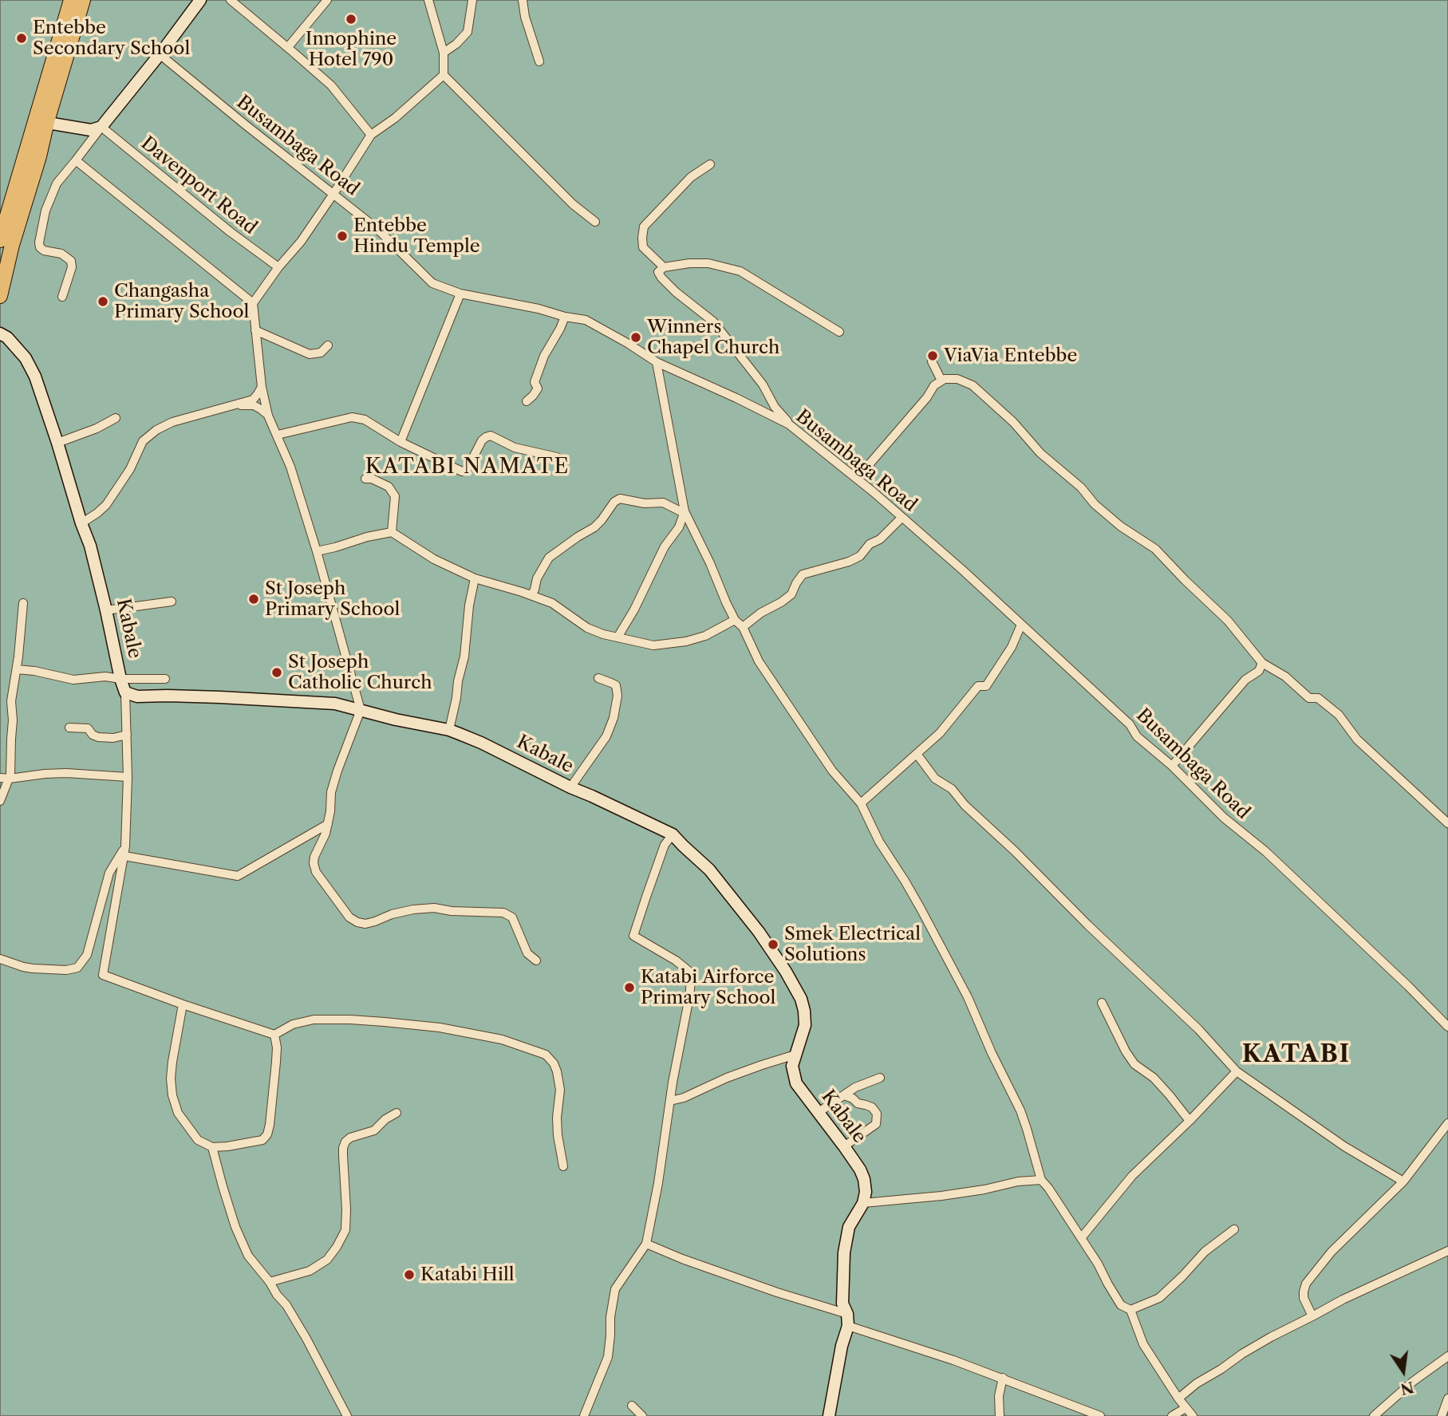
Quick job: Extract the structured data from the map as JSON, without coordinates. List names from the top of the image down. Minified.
{"streets":{"street":["Busambaga Road","Davenport Road","Kabale"]},"districts":["KATABI NAMATE","KATABI"],"places":["Innophine Hotel 790","Entebbe Secondary School","Entebbe Hindu Temple","Changasha Primary School","Winners Chapel Church","ViaVia Entebbe","St Joseph Primary School","St Joseph Catholic Church","Smek Electrical Solutions","Katabi Airforce Primary School","Katabi Hill"],"north":"bottom"}
